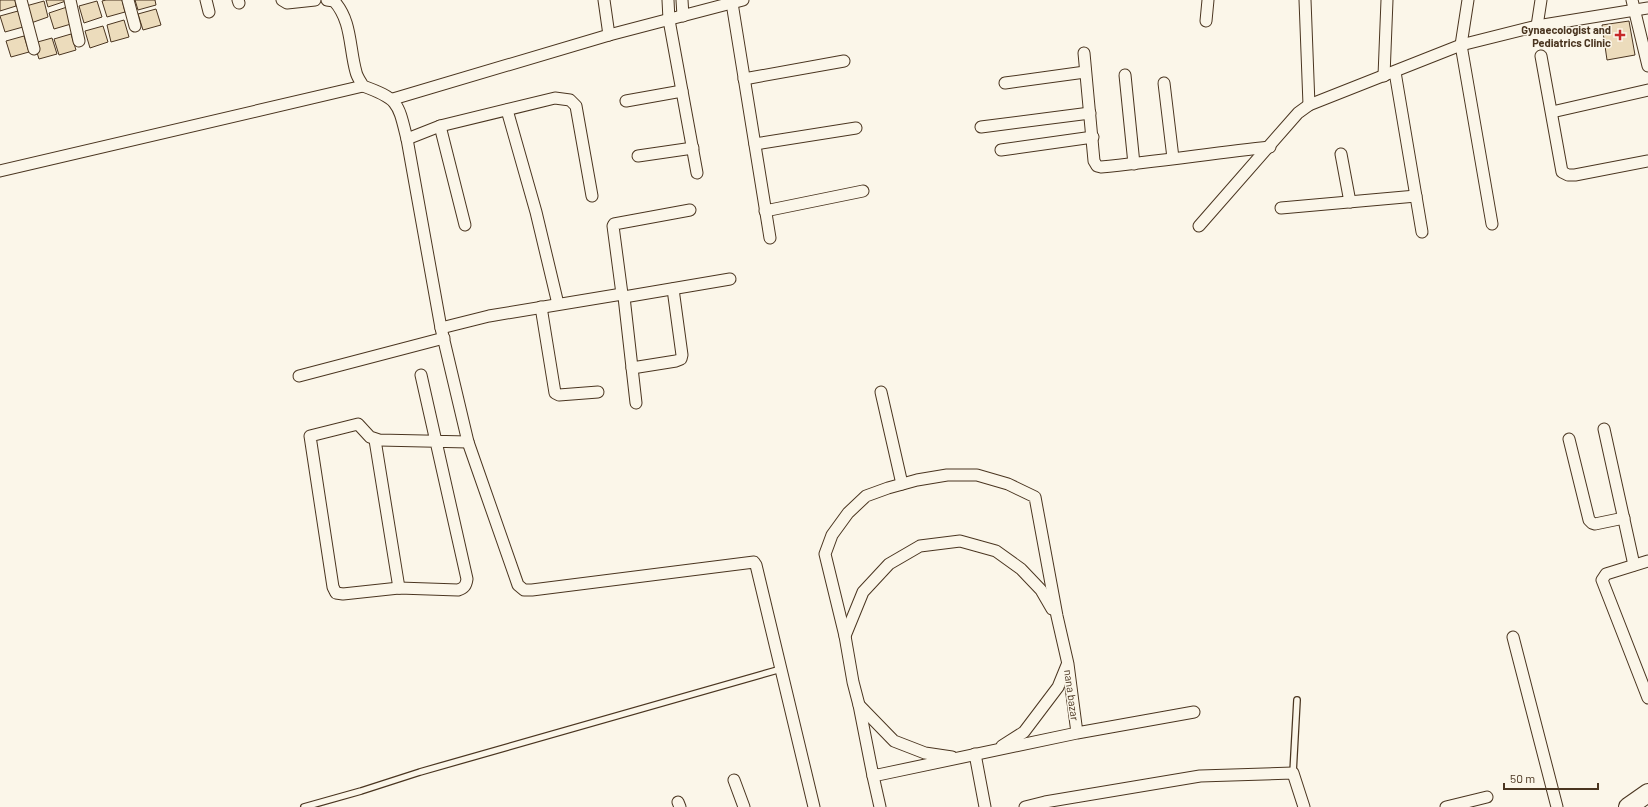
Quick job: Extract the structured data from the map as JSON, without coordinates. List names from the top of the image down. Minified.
{"streets":{"street":["nana bazar"]},"places":{"health":["Gynaecologist and Pediatrics Clinic"]},"scale_bar":"50 m"}
